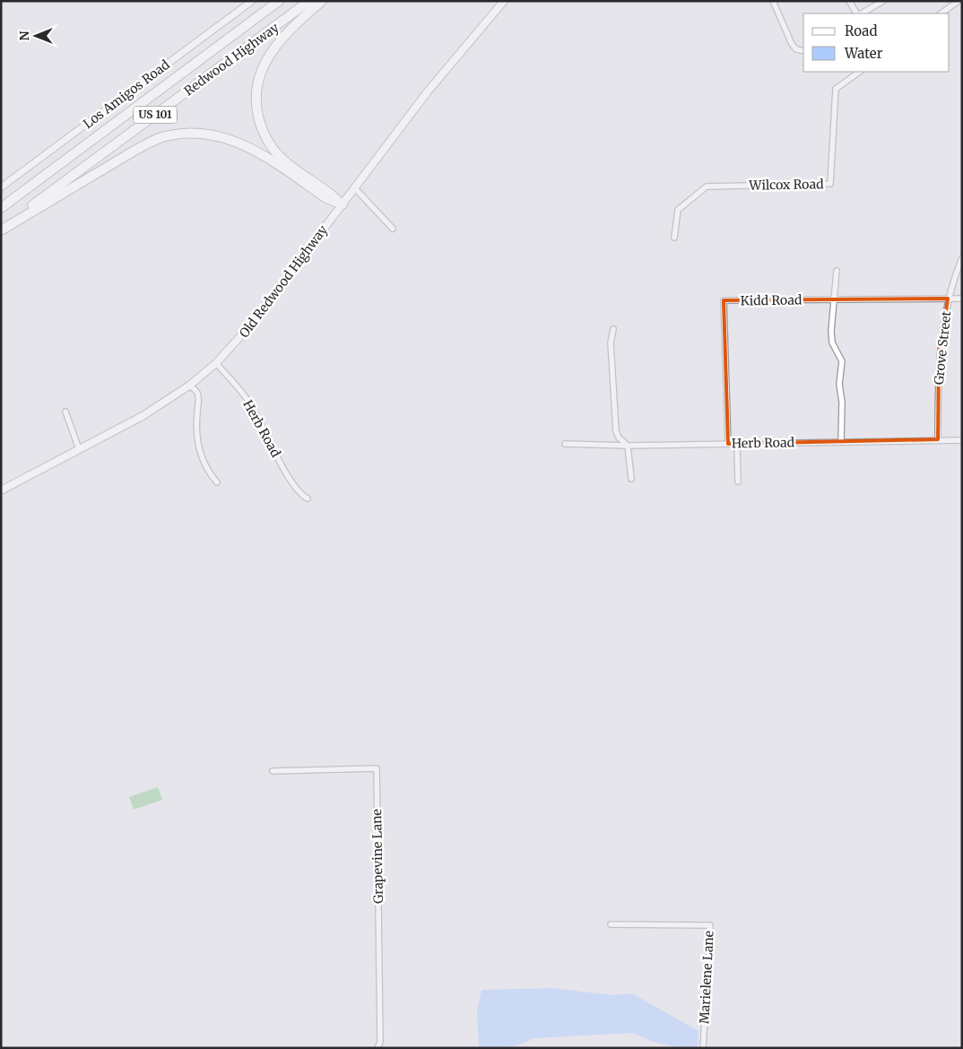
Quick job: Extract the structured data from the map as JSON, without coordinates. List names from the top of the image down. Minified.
{"streets":{"highway":["Redwood Highway","US 101"],"main road":["Old Redwood Highway"],"street":["Los Amigos Road","Wilcox Road","Kidd Road","Grove Street","Herb Road","Grapevine Lane","Marielene Lane"]},"crossings":[["Old Redwood Highway","Herb Road"],["Kidd Road","Grove Street"],["Kidd Road","Herb Road"],["Grove Street","Herb Road"]],"legend":["Road","Water"],"north":"left"}
